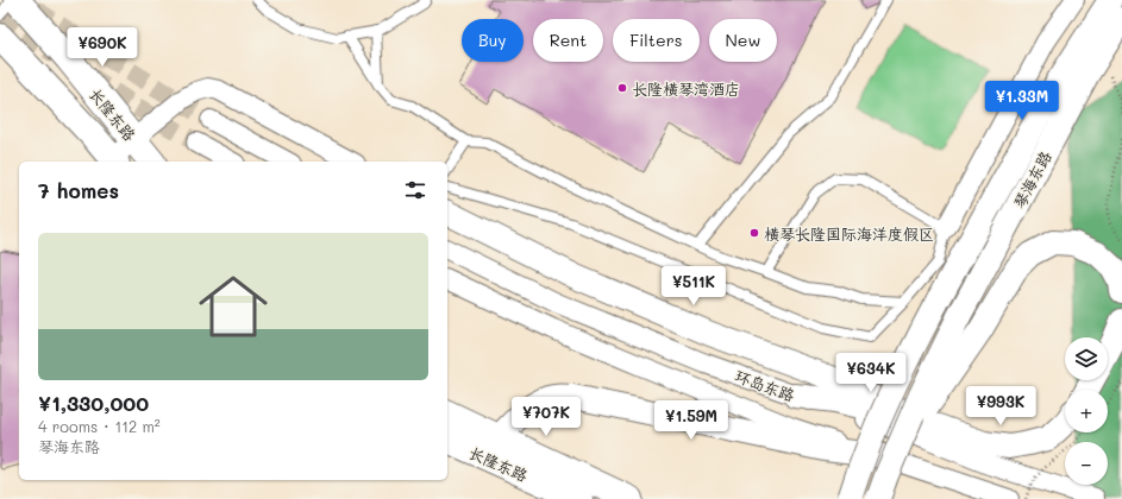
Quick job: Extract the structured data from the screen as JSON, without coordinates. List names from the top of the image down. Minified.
{"streets":{"main road":["长隆东路"],"street":["琴海东路","环岛东路"]},"crossings":[["琴海东路","环岛东路"]],"places":["长隆横琴湾酒店","横琴长隆国际海洋度假区"],"page":{"chip":["Buy","Rent","Filters","New"],"price":["¥690K","¥1.33M","¥511K","¥634K","¥993K","¥707K","¥1.59M"],"heading":"7 homes","list":[{"name":"¥1,330,000","note":"4 rooms · 112 m² · 琴海东路"}],"map_buttons":["+","−"]}}
